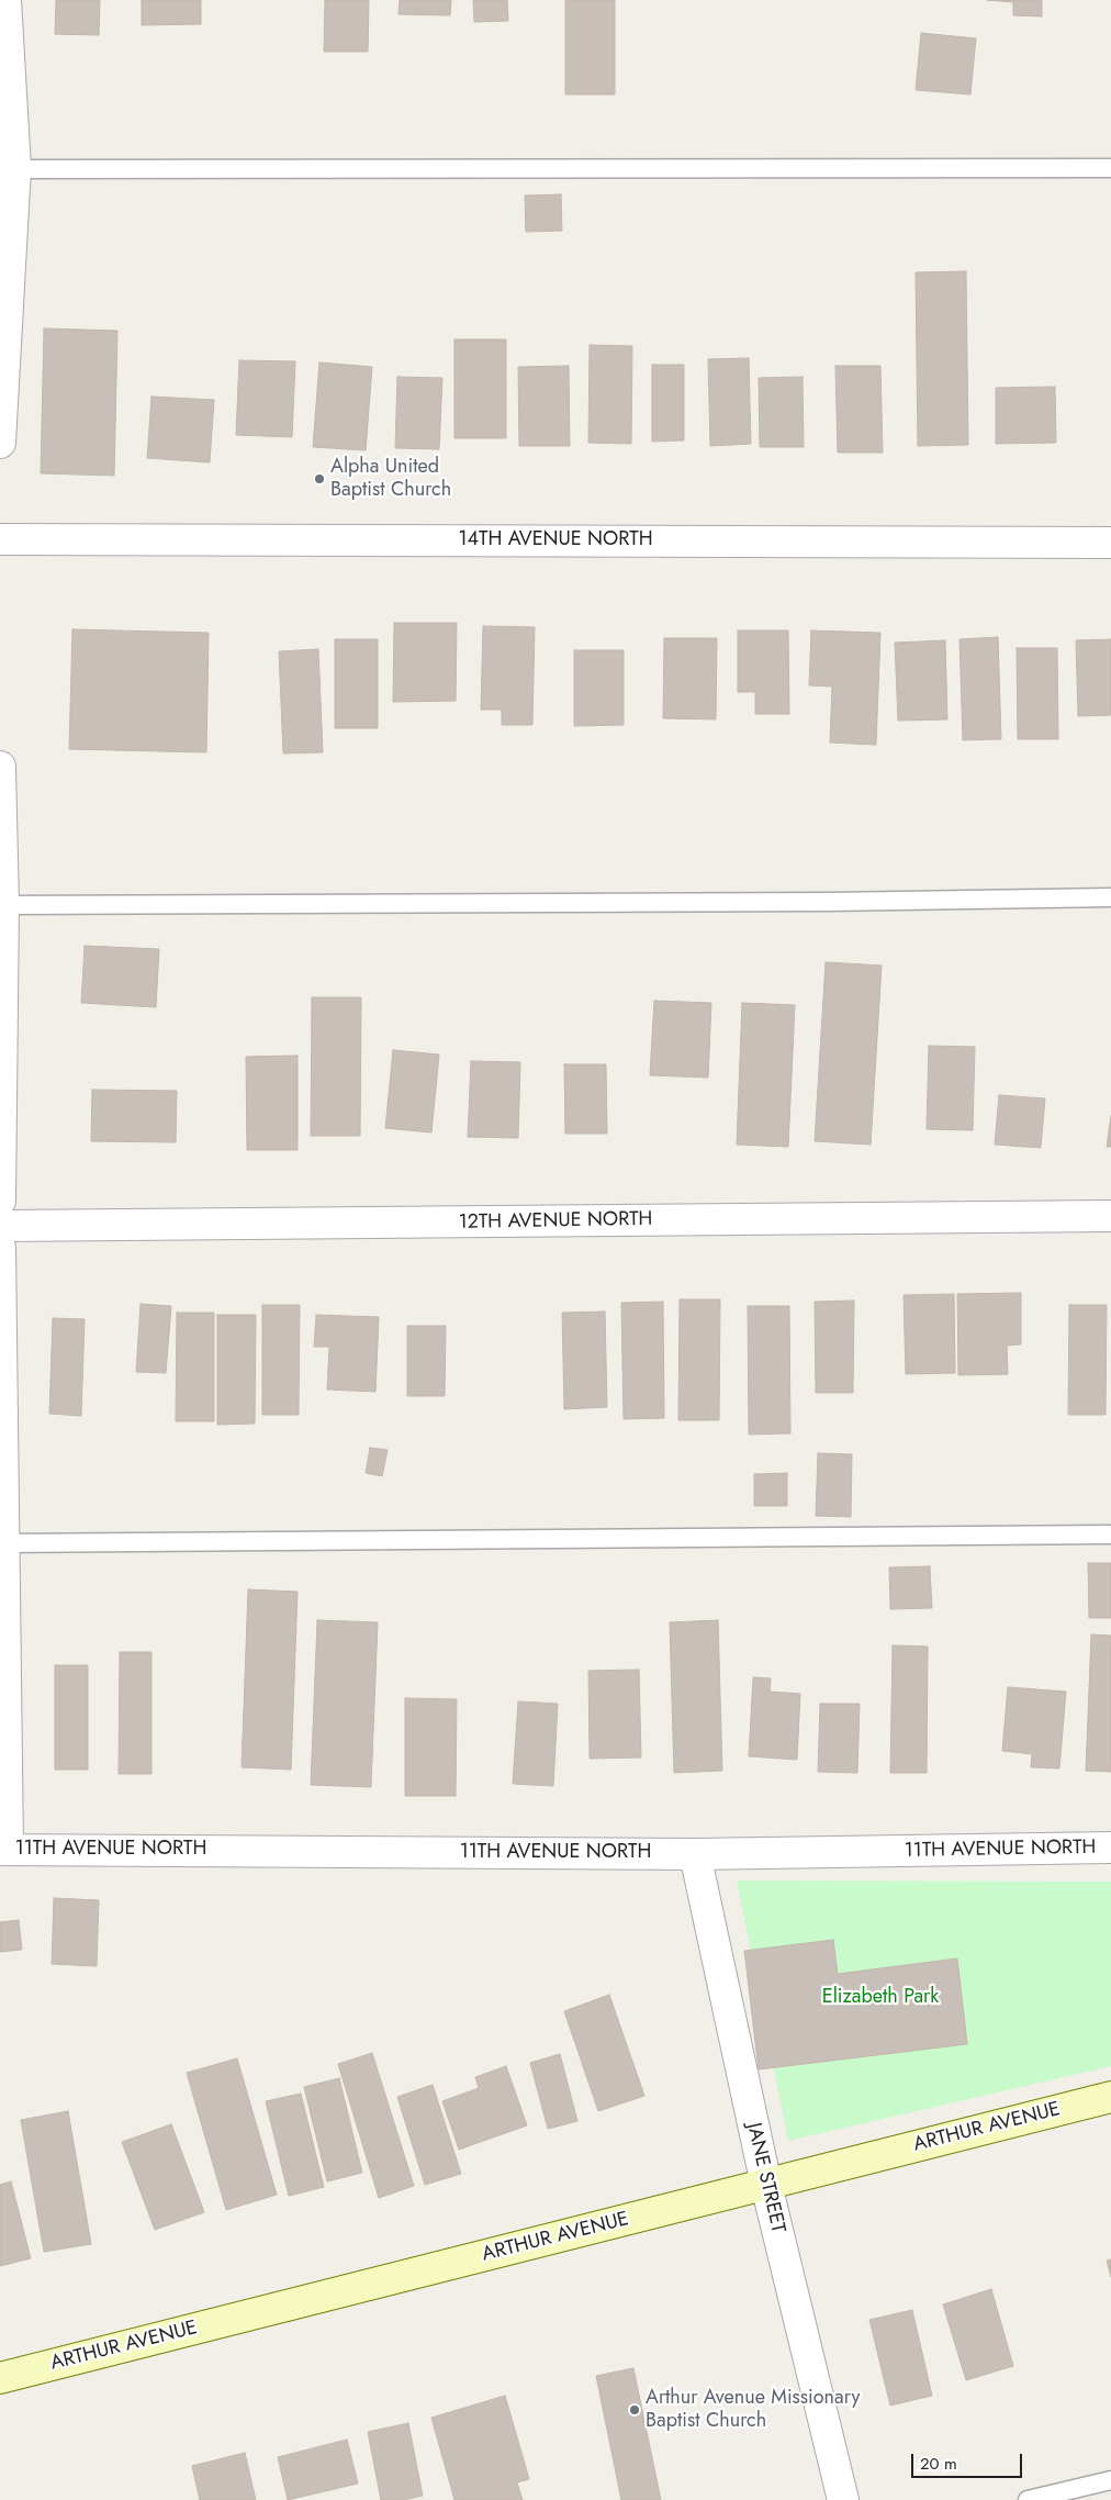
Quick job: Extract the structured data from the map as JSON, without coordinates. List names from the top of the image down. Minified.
{"streets":{"street":["14TH AVENUE NORTH","12TH AVENUE NORTH","11TH AVENUE NORTH","ARTHUR AVENUE","JANE STREET"]},"crossings":[["11TH AVENUE NORTH","JANE STREET"],["ARTHUR AVENUE","JANE STREET"]],"parks":["Elizabeth Park"],"places":["Alpha United Baptist Church","Arthur Avenue Missionary Baptist Church"],"scale_bar":"20 m"}
